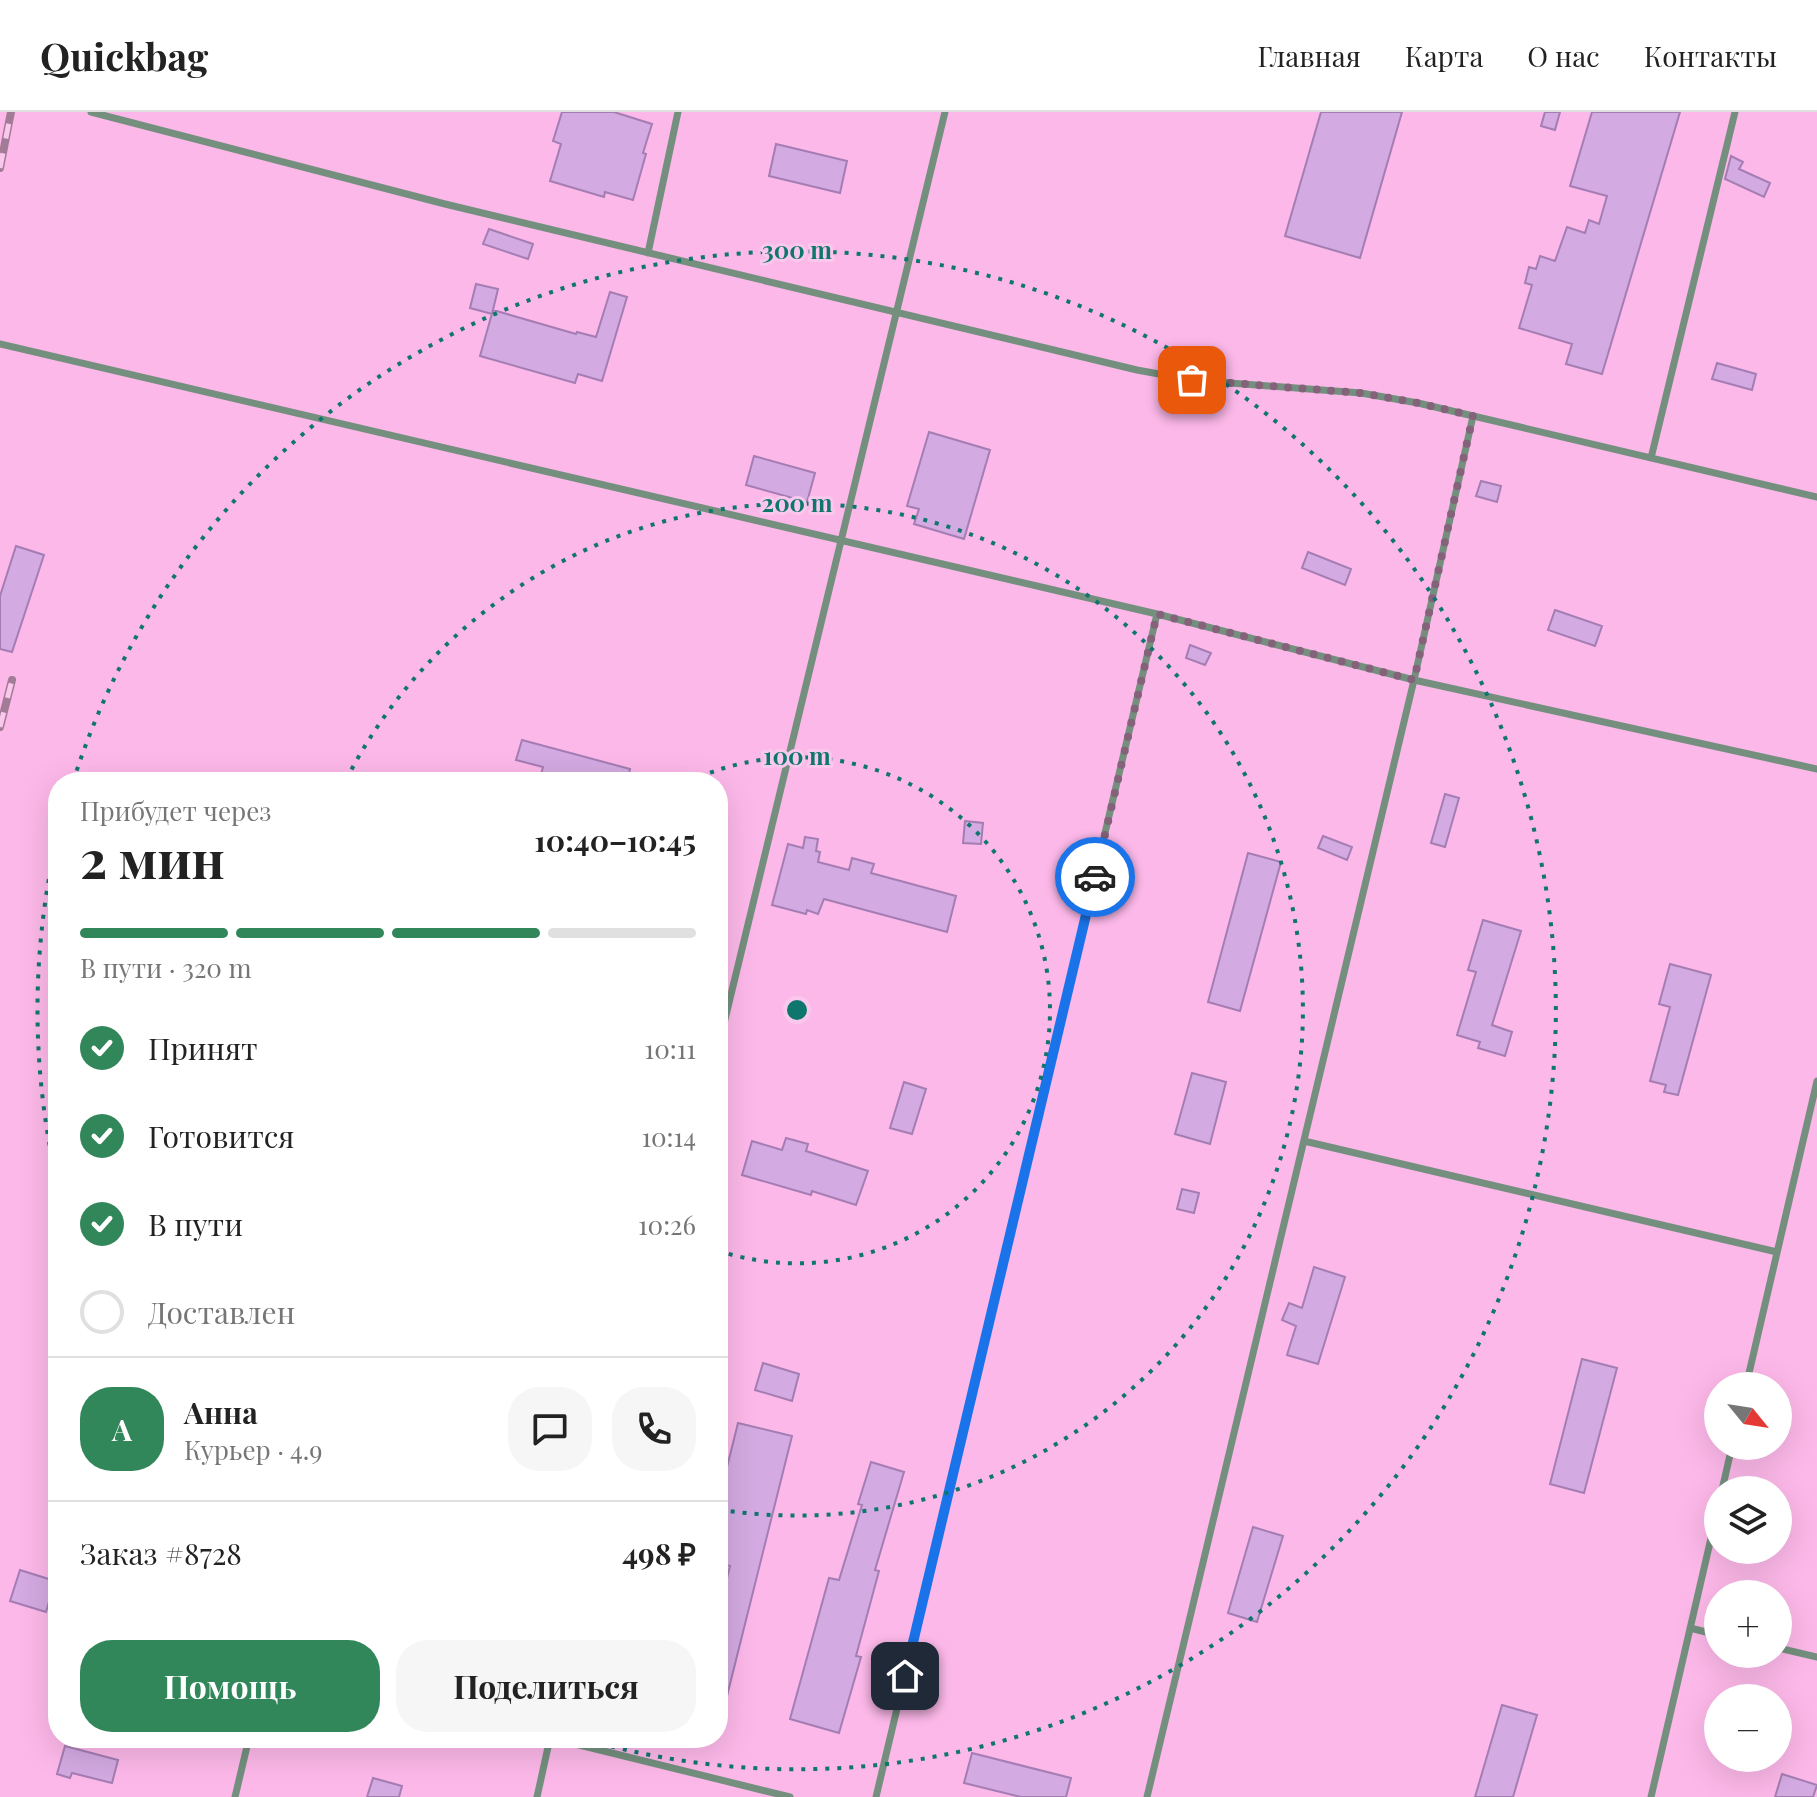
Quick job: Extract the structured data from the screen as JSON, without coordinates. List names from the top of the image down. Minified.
{"north":"bottom right","page":{"header":"Quickbag","nav":["Главная","Карта","О нас","Контакты"],"heading":["2 мин","Прибудет через","10:40–10:45"],"panel":["Анна","Курьер · 4.9","Заказ #8728","498 ₽"],"bar":"В пути · 320 m","list":[["Принят","10:11"],["Готовится","10:14"],["В пути","10:26"],"Доставлен"],"map_buttons":["+","−"],"round":"А","buttons":["Помощь","Поделиться"]},"rings":["300 m","200 m","100 m"]}
